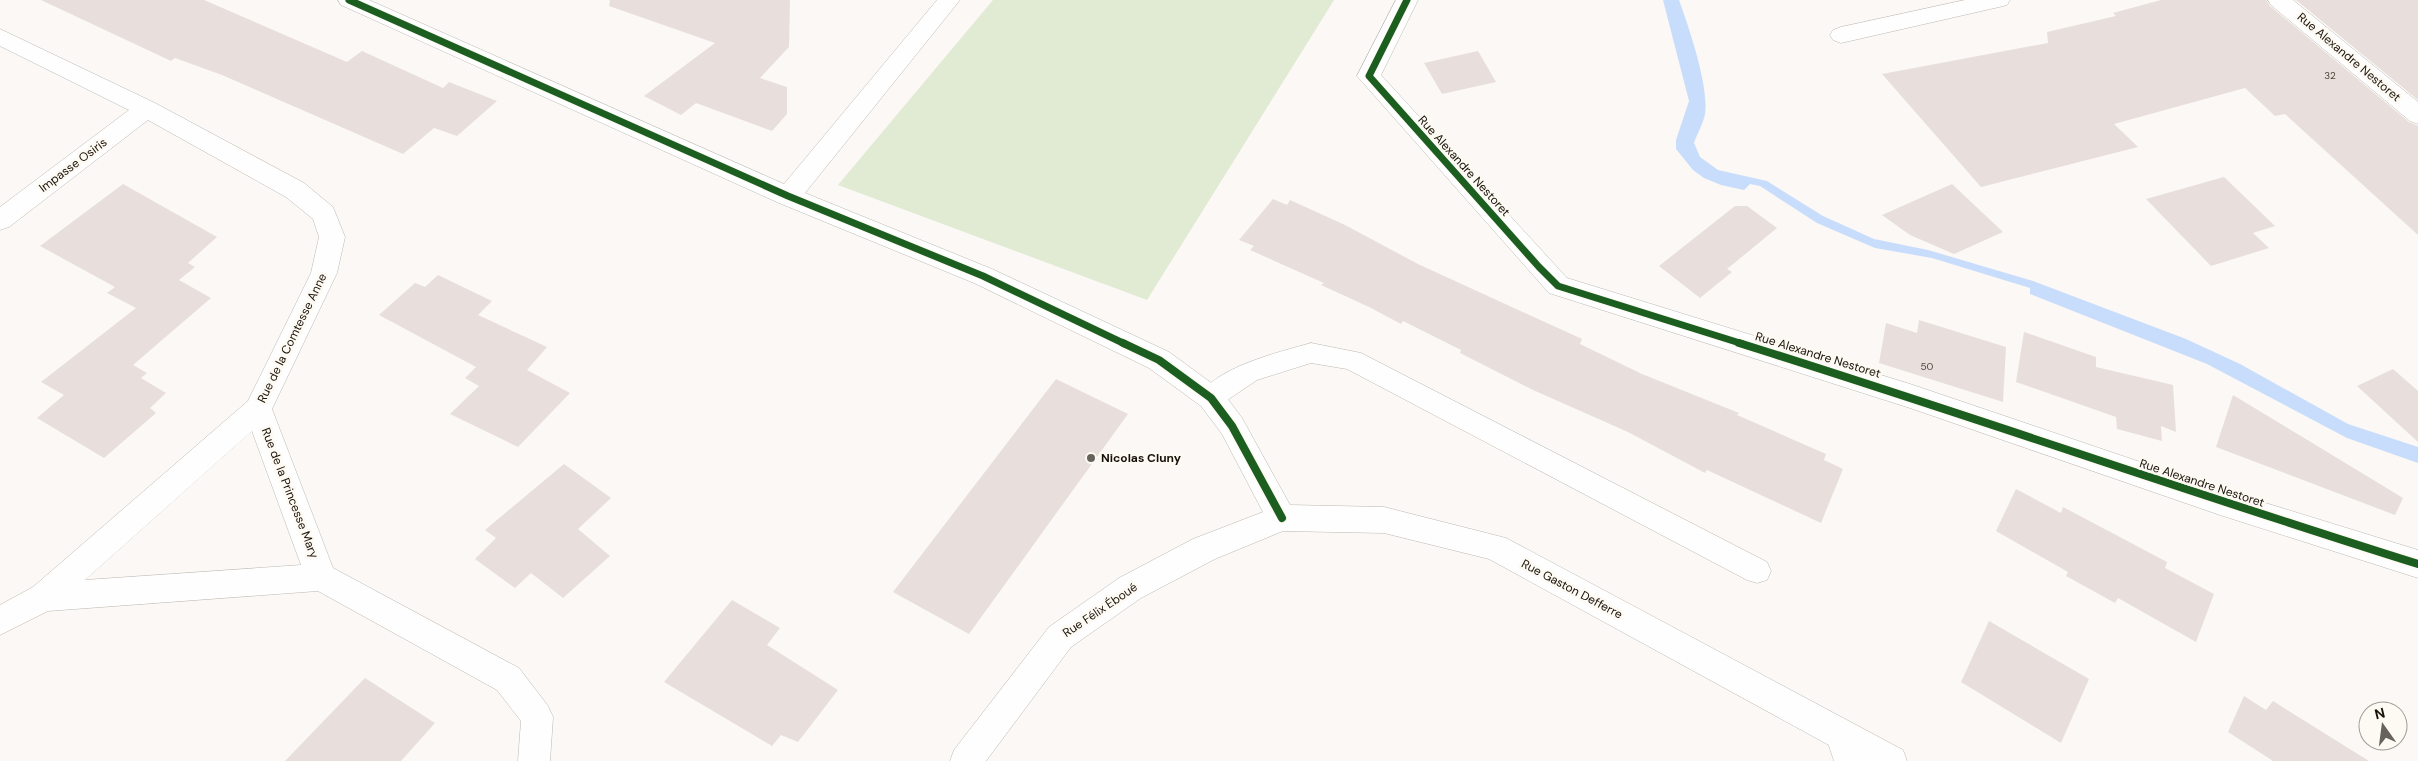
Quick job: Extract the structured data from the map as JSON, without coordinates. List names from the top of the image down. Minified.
{"streets":{"street":["Rue Alexandre Nestoret","Impasse Osiris","Rue de la Comtesse Anne","Rue de la Princesse Mary","Rue Gaston Defferre","Rue Félix Éboué"]},"crossings":[["Impasse Osiris","Rue de la Comtesse Anne"],["Rue de la Comtesse Anne","Rue de la Princesse Mary"],["Rue Gaston Defferre","Rue Félix Éboué"]],"places":["Nicolas Cluny"],"house_numbers":["32","50"],"north":"top"}
